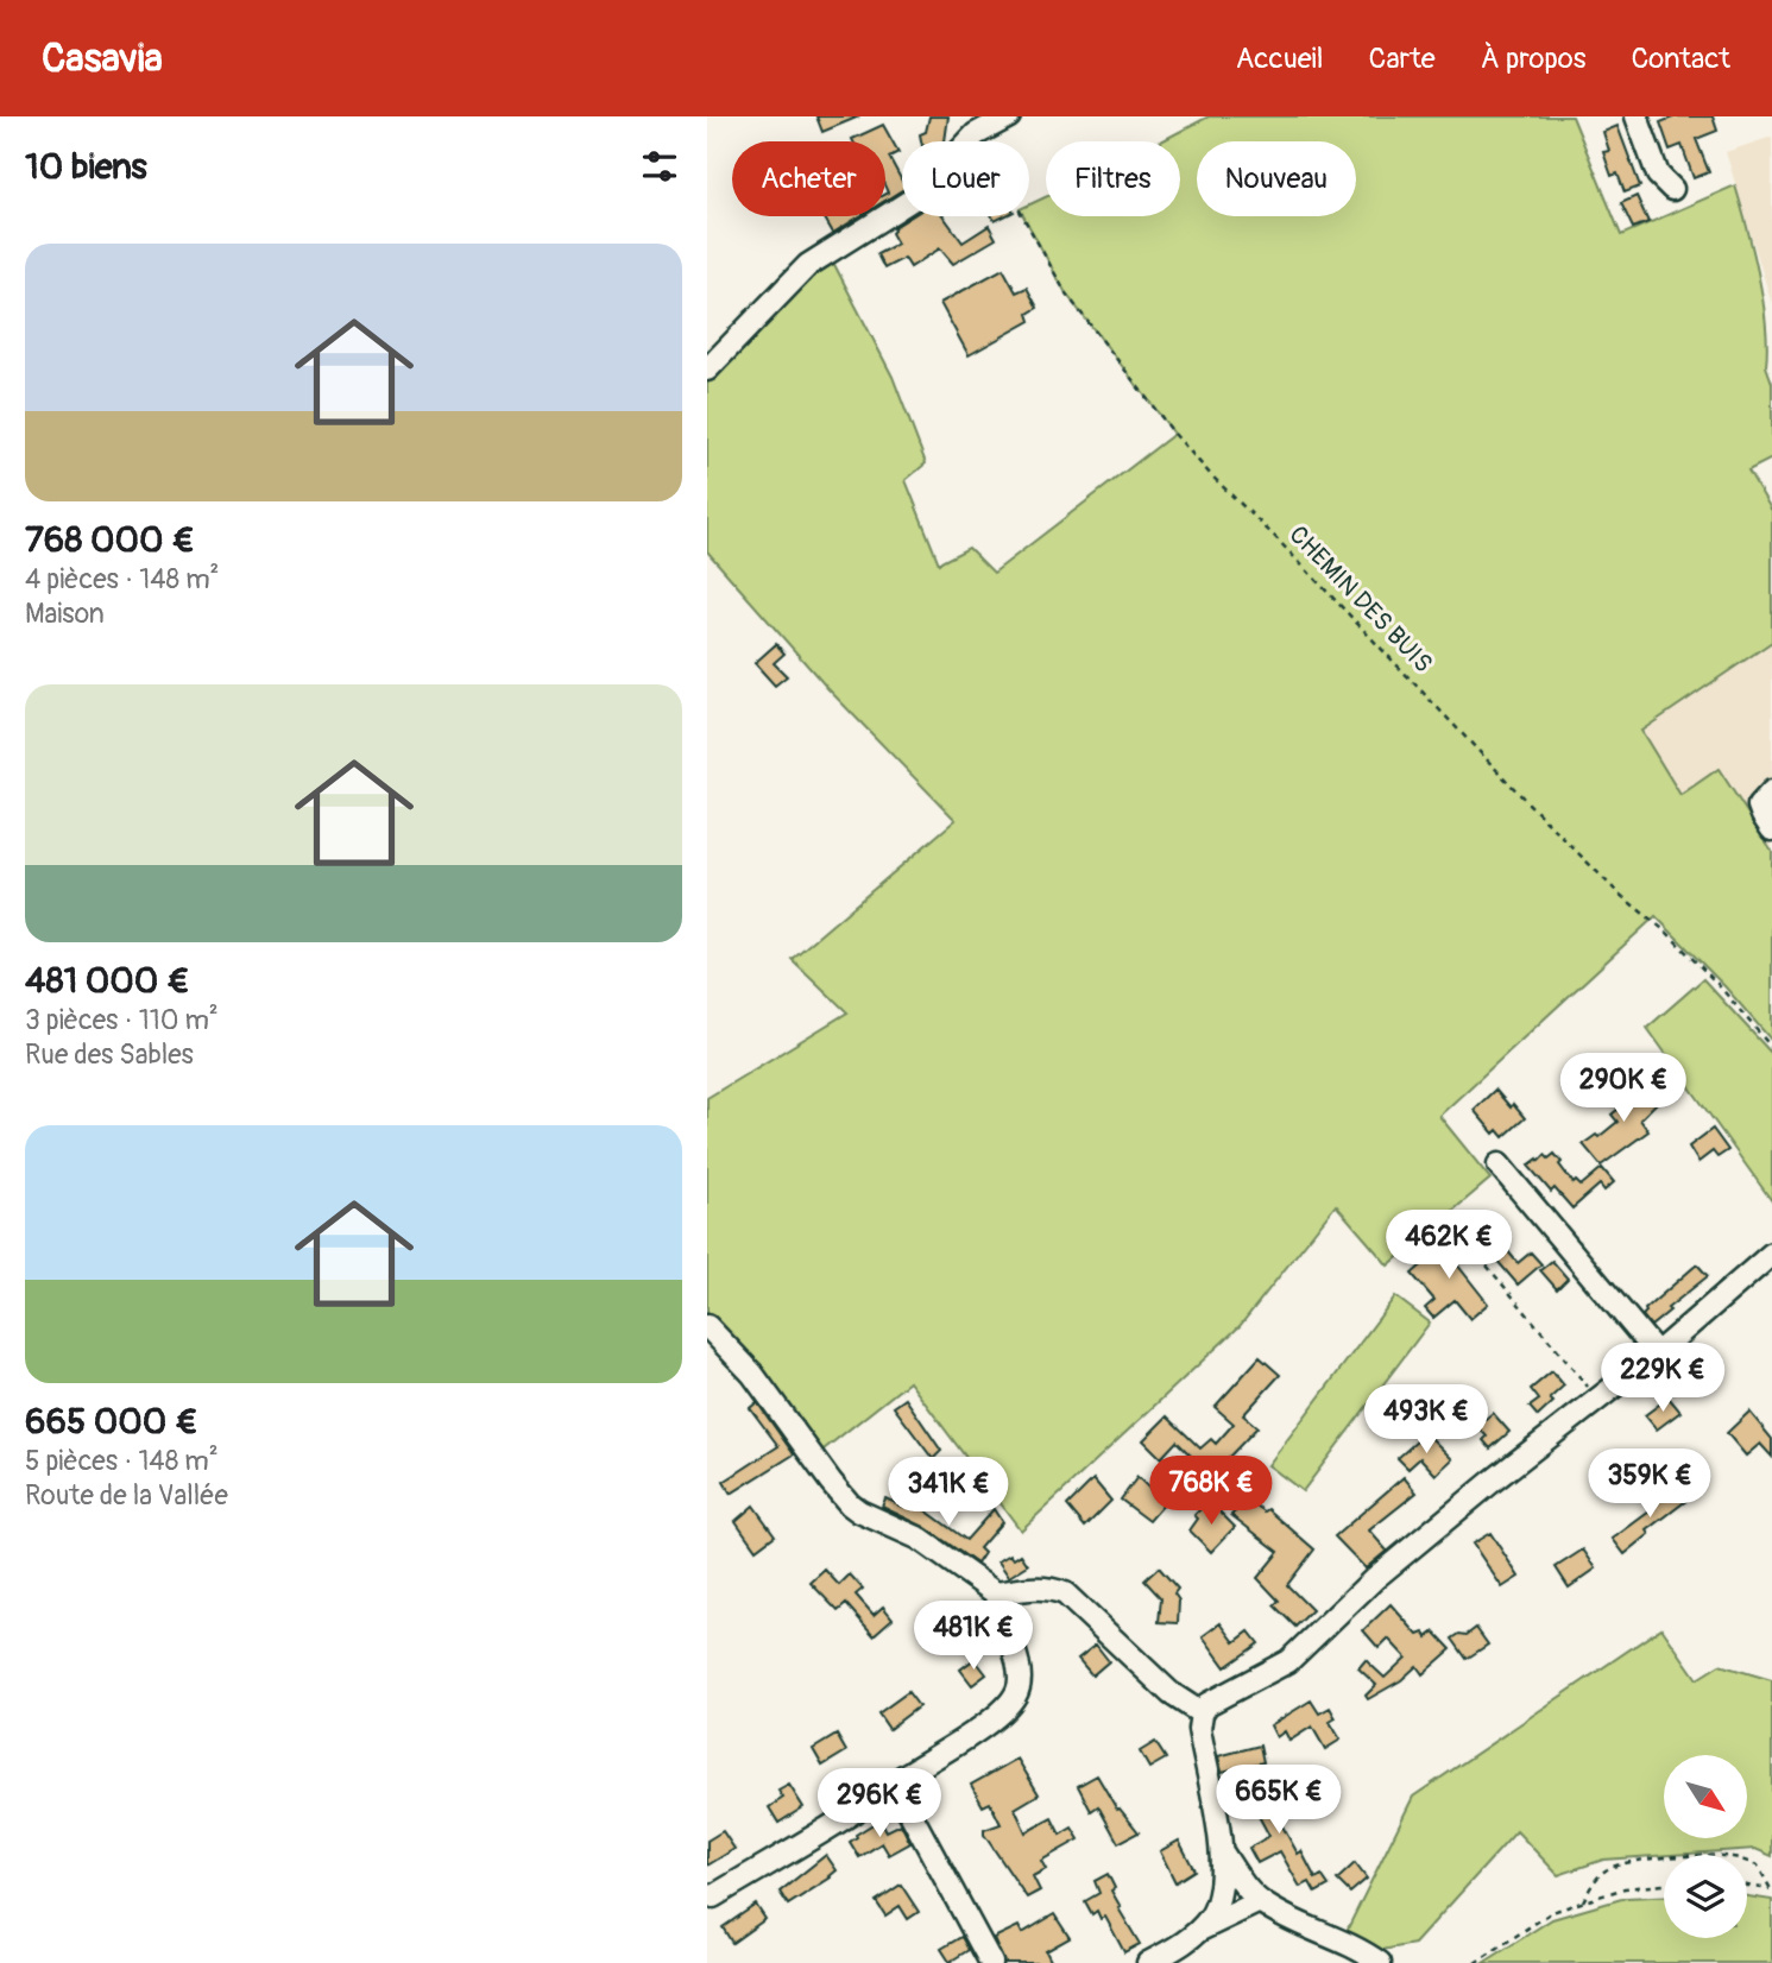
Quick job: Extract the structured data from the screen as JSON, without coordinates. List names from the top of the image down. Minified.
{"streets":{"path":["CHEMIN DES BUIS"]},"north":"bottom right","page":{"header":"Casavia","nav":["Accueil","Carte","À propos","Contact"],"heading":"10 biens","chip":["Acheter","Louer","Filtres","Nouveau"],"list":[{"name":"768 000 €","note":"4 pièces · 148 m² · Maison"},{"name":"481 000 €","note":"3 pièces · 110 m² · Rue des Sables"},{"name":"665 000 €","note":"5 pièces · 148 m² · Route de la Vallée"}],"price":["290K €","462K €","229K €","493K €","359K €","768K €","341K €","481K €","665K €","296K €"]}}
